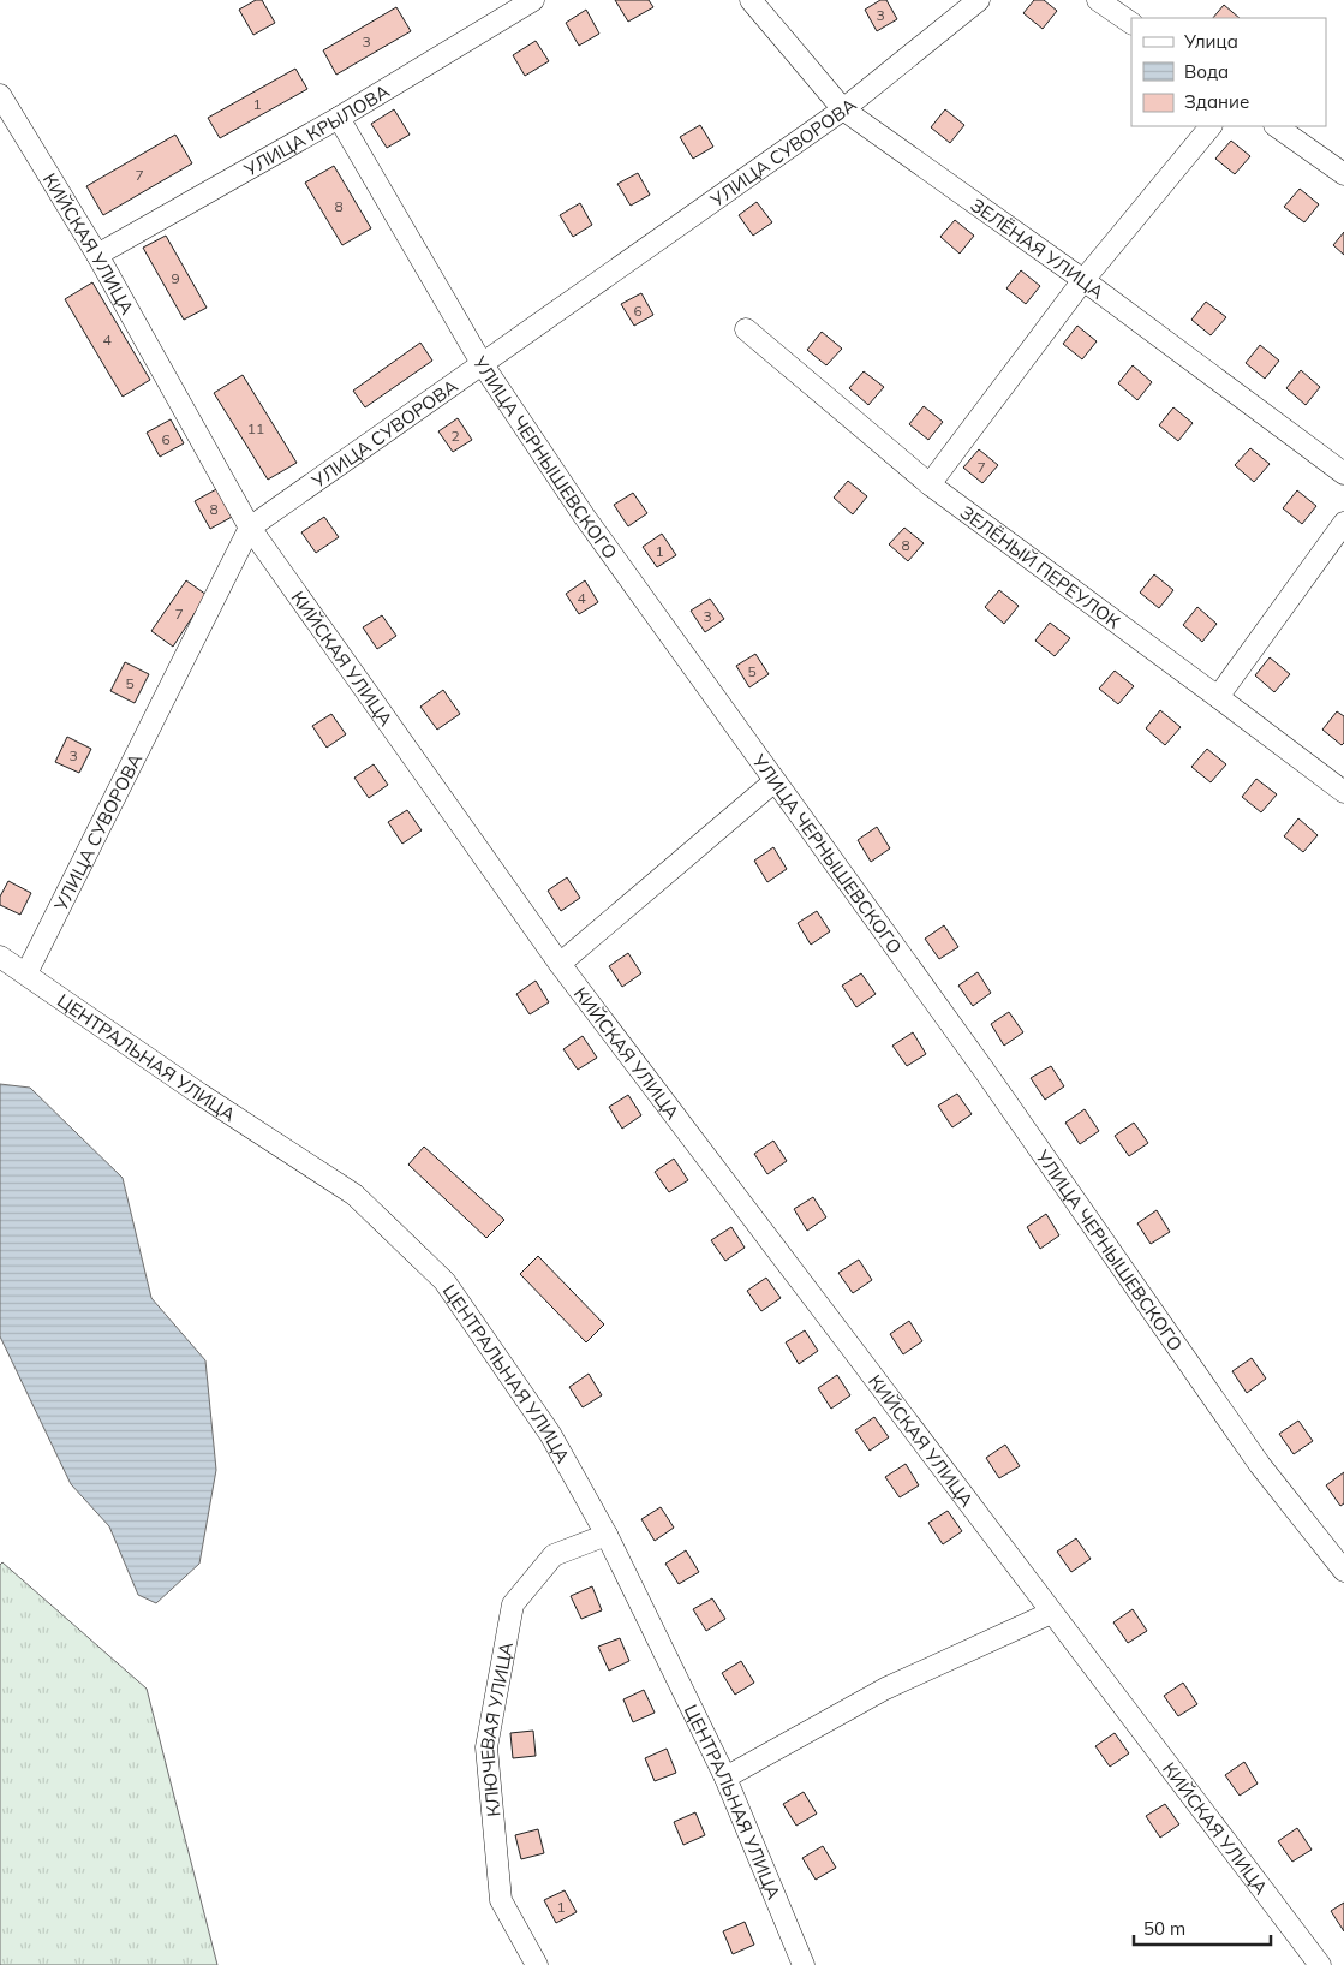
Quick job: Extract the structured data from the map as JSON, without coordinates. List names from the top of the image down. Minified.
{"streets":{"street":["УЛИЦА КРЫЛОВА","УЛИЦА СУВОРОВА","КИЙСКАЯ УЛИЦА","ЗЕЛЁНАЯ УЛИЦА","УЛИЦА ЧЕРНЫШЕВСКОГО","ЗЕЛЁНЫЙ ПЕРЕУЛОК","ЦЕНТРАЛЬНАЯ УЛИЦА","КЛЮЧЕВАЯ УЛИЦА"]},"crossings":[["УЛИЦА КРЫЛОВА","КИЙСКАЯ УЛИЦА"],["УЛИЦА КРЫЛОВА","УЛИЦА ЧЕРНЫШЕВСКОГО"],["УЛИЦА СУВОРОВА","КИЙСКАЯ УЛИЦА"],["УЛИЦА СУВОРОВА","ЗЕЛЁНАЯ УЛИЦА"],["УЛИЦА СУВОРОВА","УЛИЦА ЧЕРНЫШЕВСКОГО"],["УЛИЦА СУВОРОВА","ЦЕНТРАЛЬНАЯ УЛИЦА"],["ЦЕНТРАЛЬНАЯ УЛИЦА","КЛЮЧЕВАЯ УЛИЦА"]],"house_numbers":["3","3","1","7","8","9","6","4","11","2","6","7","8","8","1","4","7","3","5","5","3","1"],"legend":["Улица","Вода","Здание"],"scale_bar":"50 m"}
